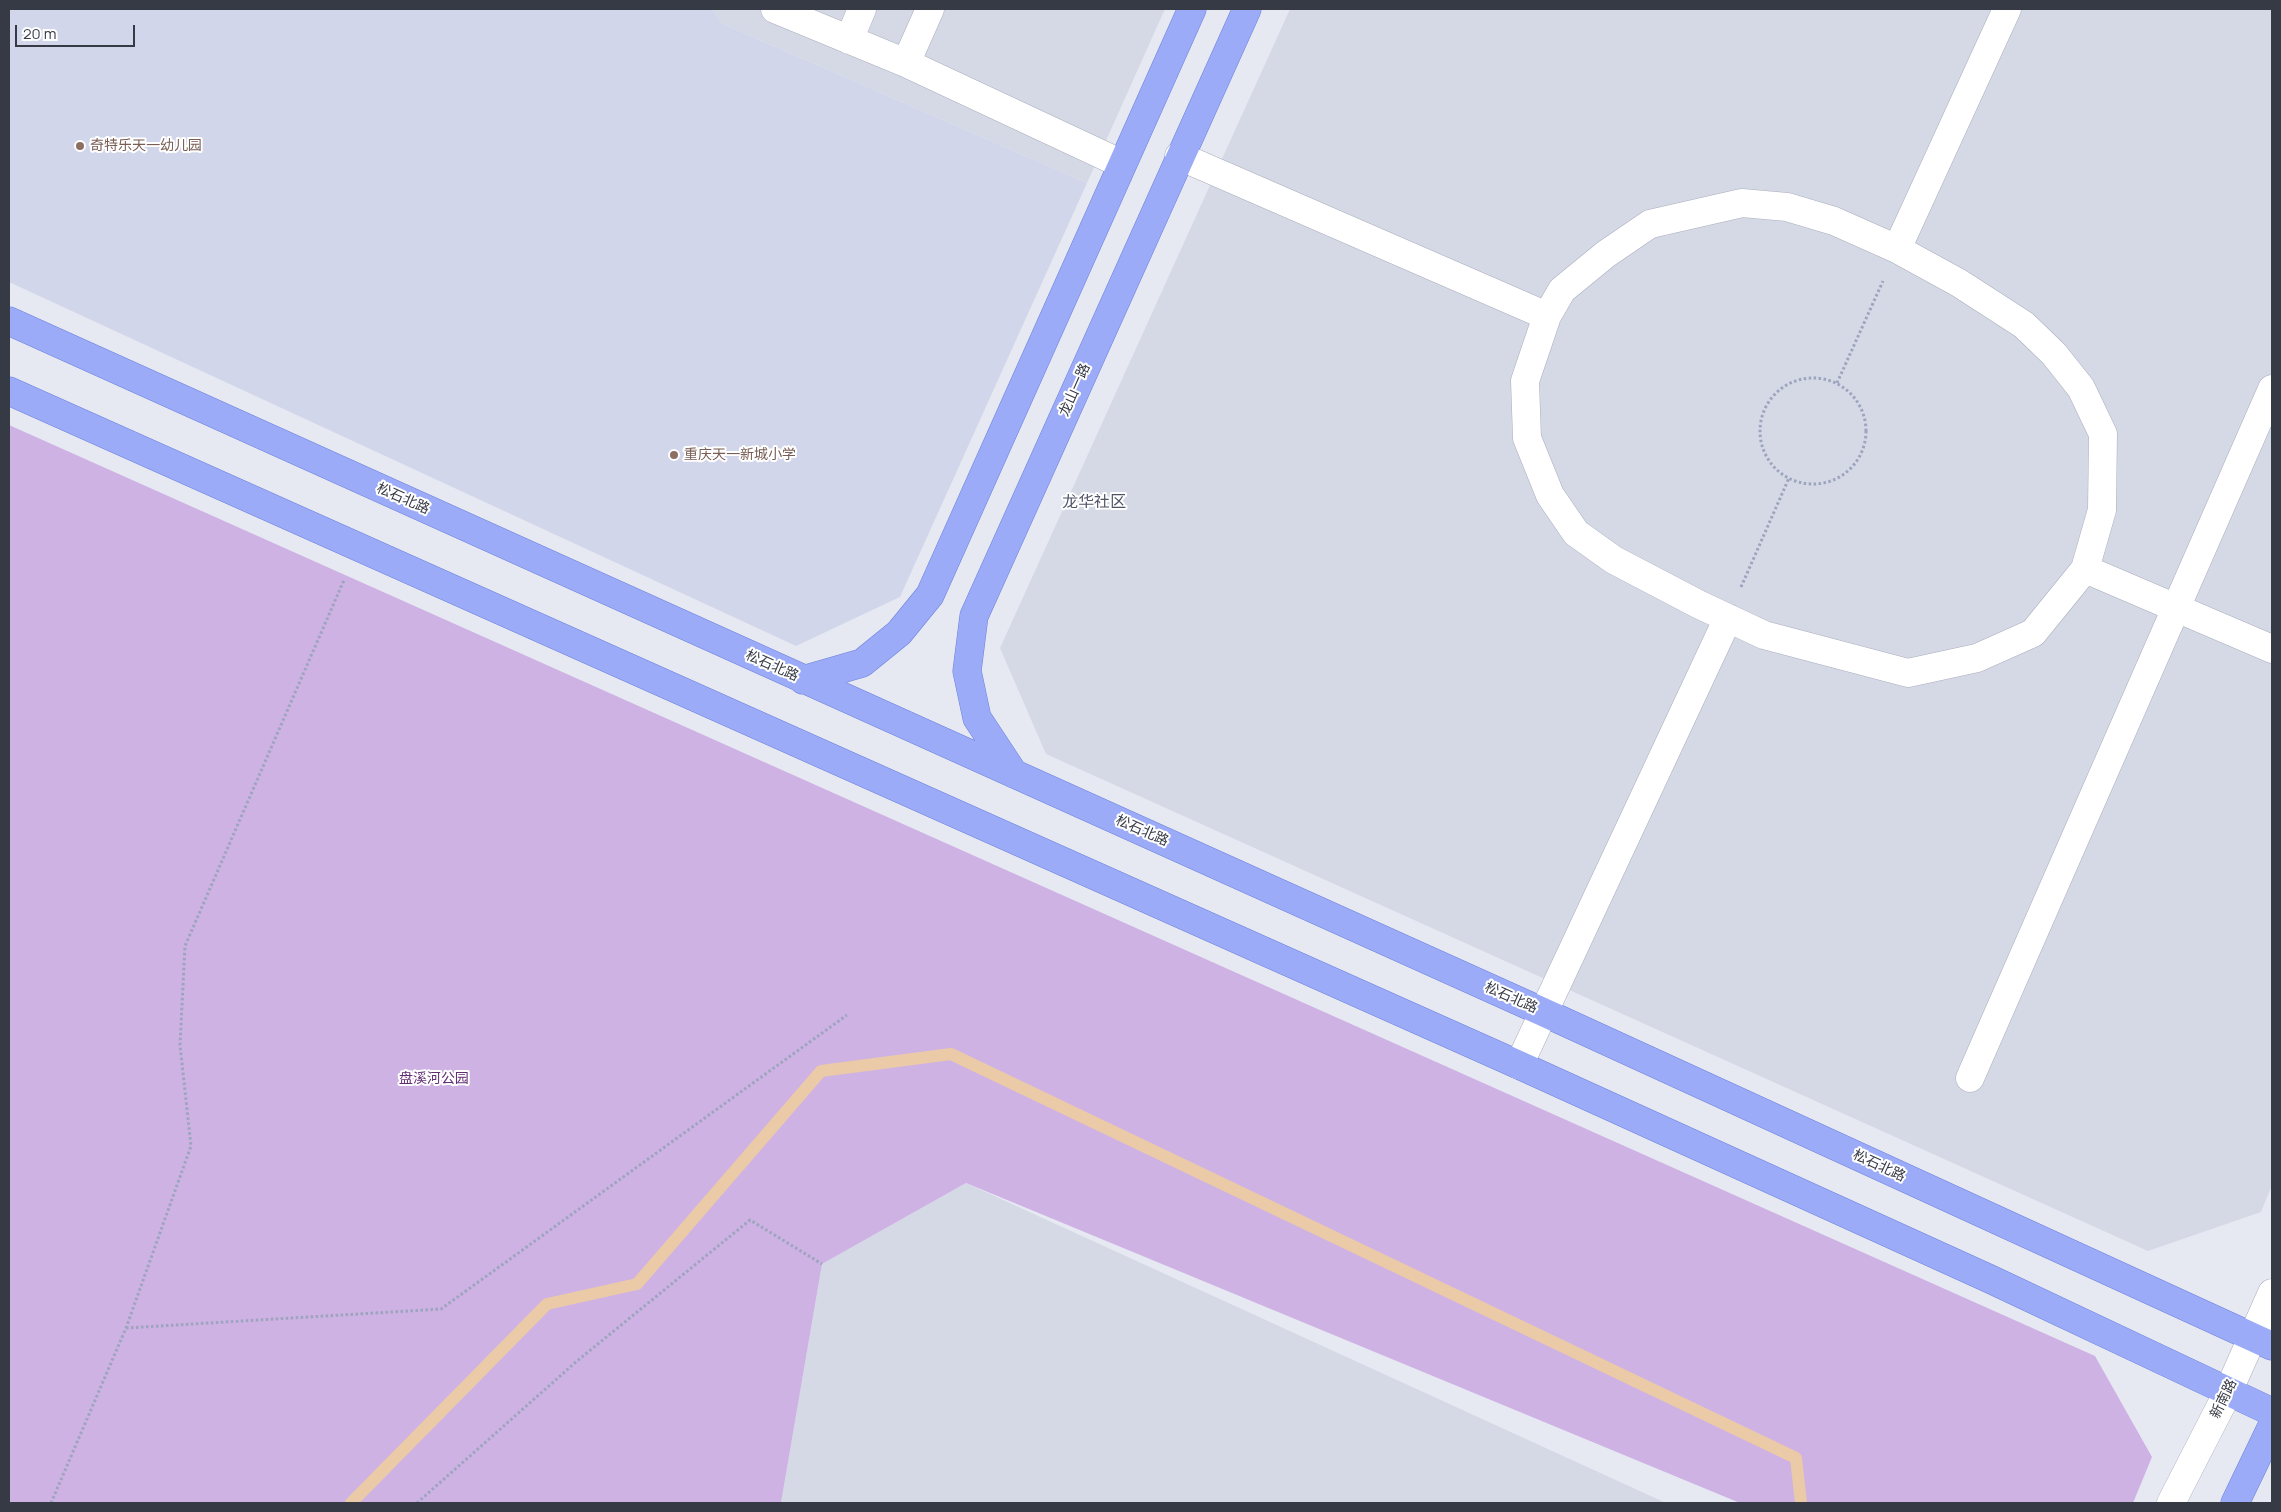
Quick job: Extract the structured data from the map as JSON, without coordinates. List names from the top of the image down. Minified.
{"streets":{"main road":["龙山一路","松石北路"],"street":["新南路"]},"crossings":[["龙山一路","松石北路"],["松石北路","新南路"]],"districts":["龙华社区"],"parks":["盘溪河公园"],"places":["奇特乐天一幼儿园","重庆天一新城小学"],"scale_bar":"20 m"}
